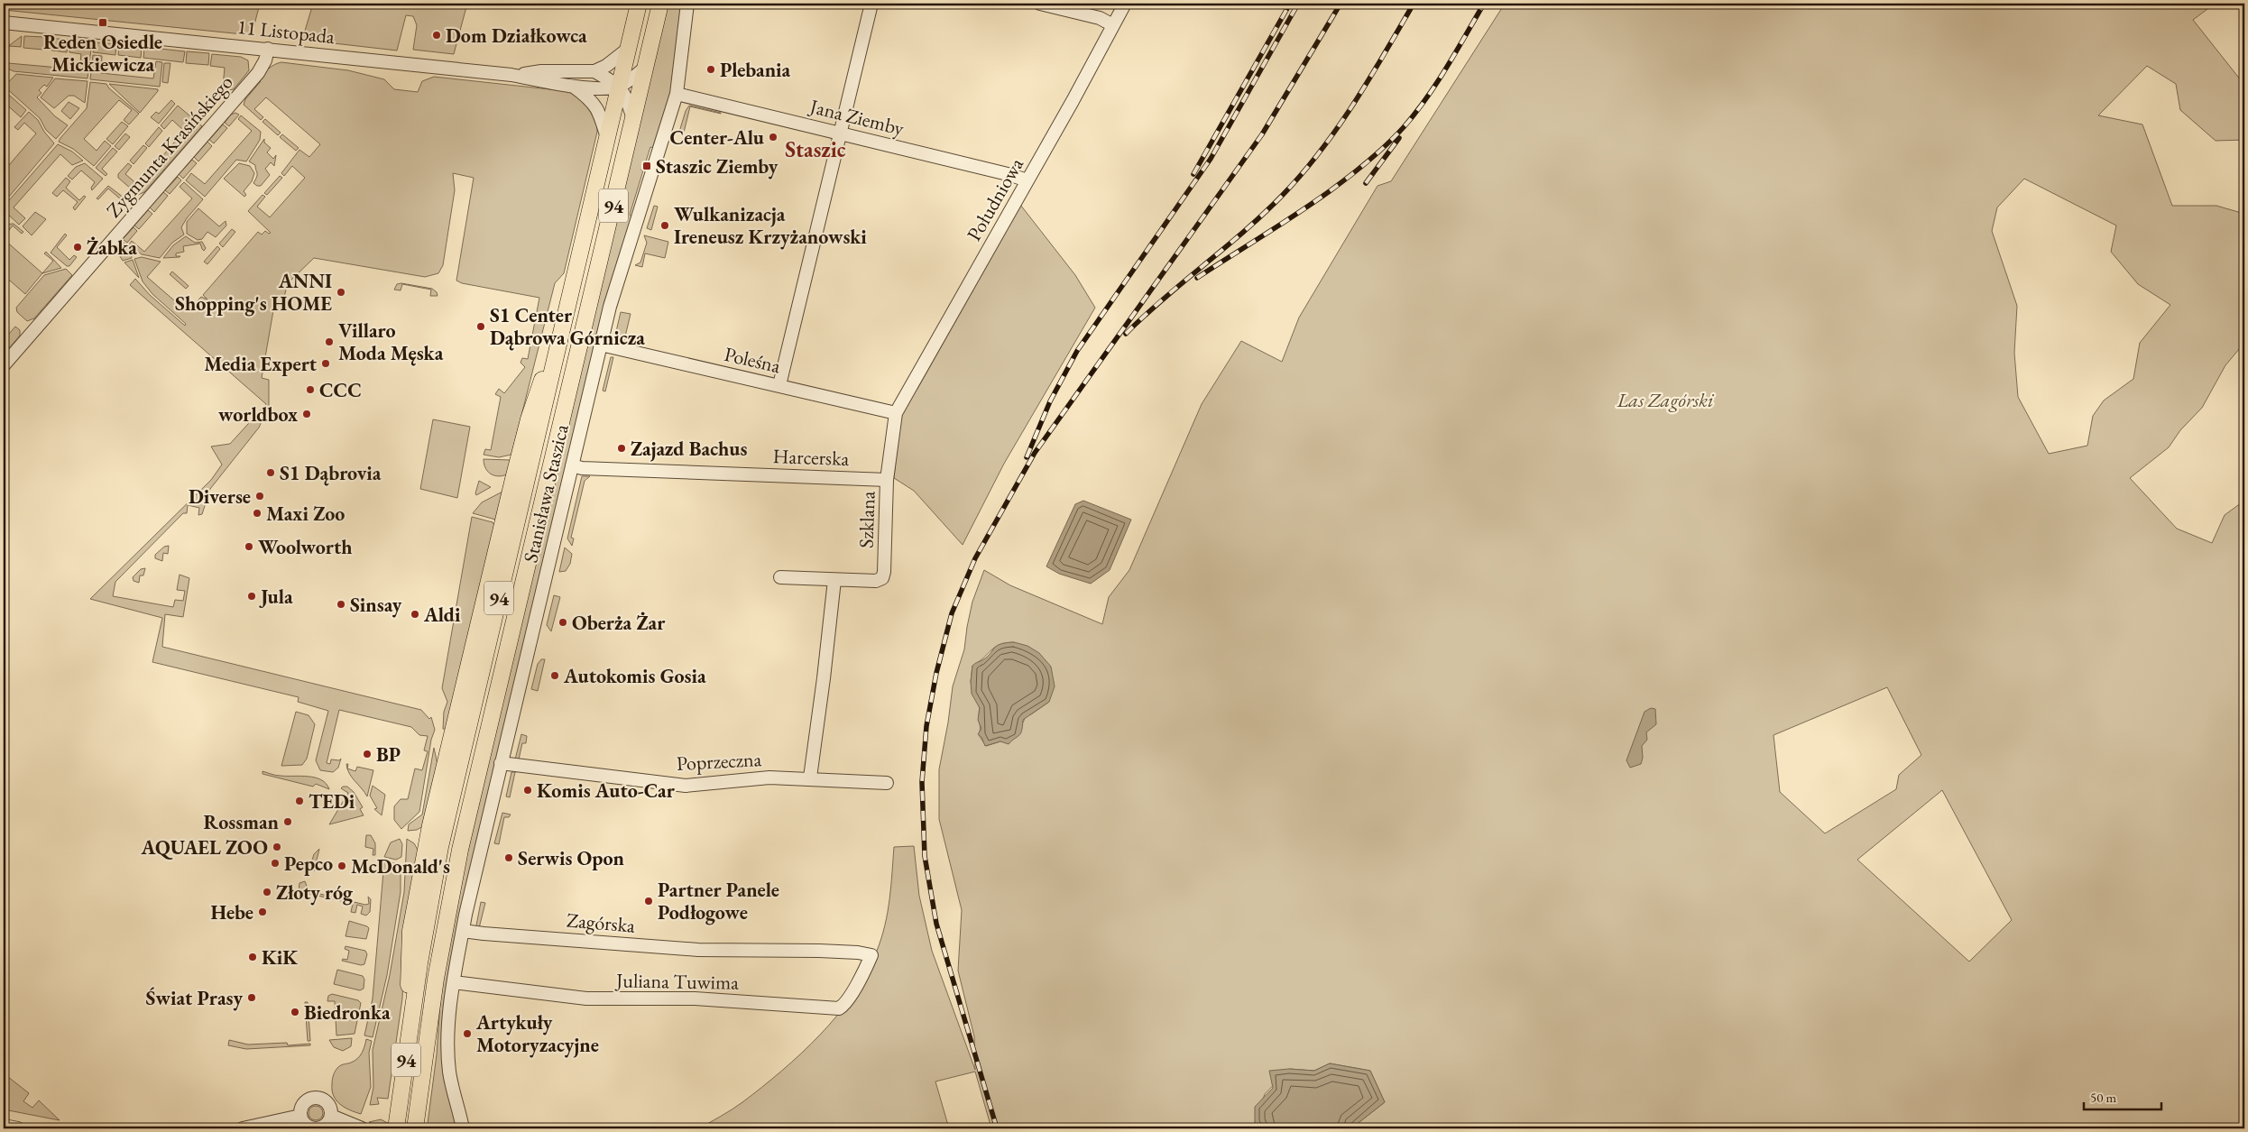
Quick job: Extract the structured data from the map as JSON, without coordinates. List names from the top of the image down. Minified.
{"streets":{"main road":["94"],"street":["11 Listopada","Jana Ziemby","Zygmunta Krasińskiego","Południowa","Poleśna","Harcerska","Stanisława Staszica","Szklana","Poprzeczna","Zagórska","Juliana Tuwima"]},"crossings":[["11 Listopada","Zygmunta Krasińskiego"],["11 Listopada","94"],["Jana Ziemby","Południowa"],["Jana Ziemby","Stanisława Staszica"],["Południowa","Poleśna"],["Południowa","Szklana"],["Poleśna","Stanisława Staszica"],["Poleśna","Szklana"],["Harcerska","Stanisława Staszica"],["Harcerska","Szklana"],["Stanisława Staszica","Poprzeczna"],["Stanisława Staszica","Zagórska"],["Stanisława Staszica","Juliana Tuwima"],["Zagórska","Juliana Tuwima"]],"districts":["Staszic"],"parks":["Las Zagórski"],"places":{"transit":["Reden Osiedle Mickiewicza","Staszic Ziemby"],"other":["Dom Działkowca","Plebania","Center-Alu","Wulkanizacja Ireneusz Krzyżanowski","Żabka","ANNI Shopping's HOME","S1 Center Dąbrowa Górnicza","Villaro Moda Męska","Media Expert","CCC","worldbox","Zajazd Bachus","S1 Dąbrovia","Diverse","Maxi Zoo","Woolworth","Jula","Sinsay","Aldi","Oberża Żar","Autokomis Gosia","BP","Komis Auto-Car","TEDi","Rossman","AQUAEL ZOO","Serwis Opon","Pepco","McDonald's","Złoty róg","Partner Panele Podłogowe","Hebe","KiK","Świat Prasy","Biedronka","Artykuły Motoryzacyjne"]},"scale_bar":"50 m"}
